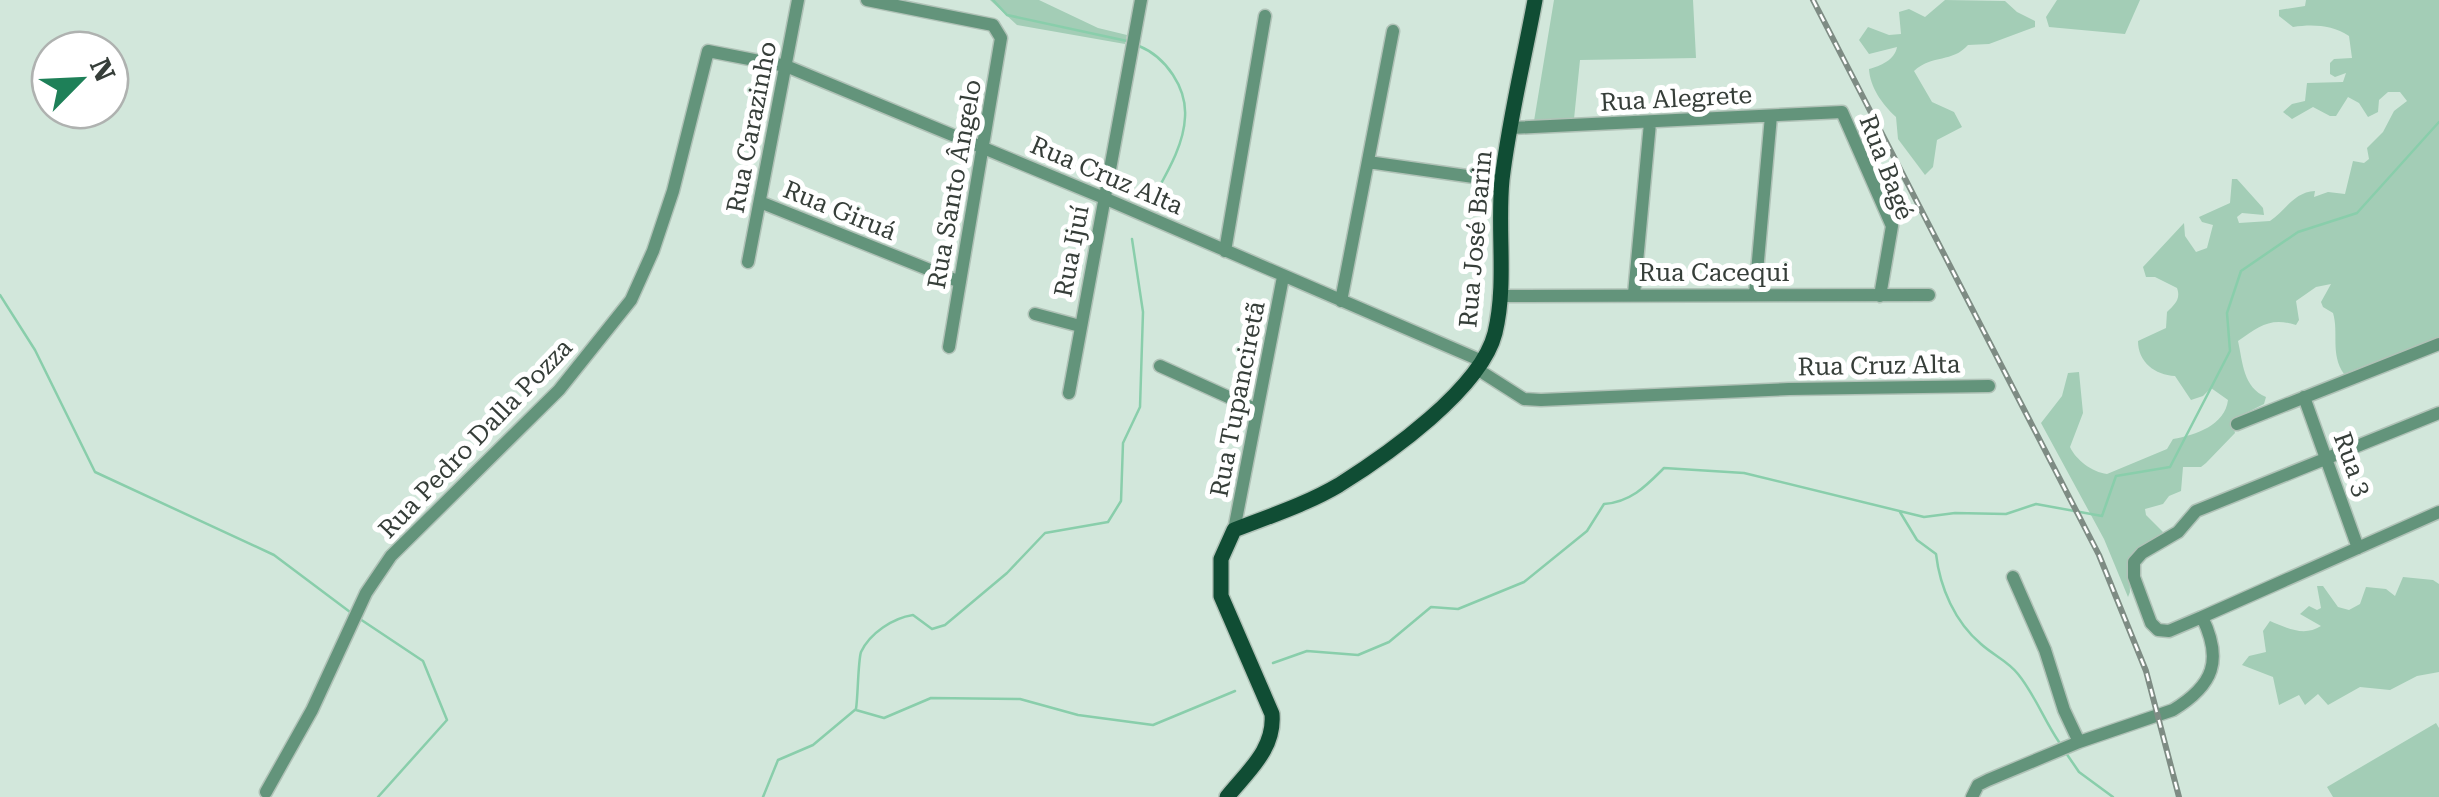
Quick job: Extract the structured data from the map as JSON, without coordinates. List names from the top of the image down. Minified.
{"streets":{"main road":["Rua José Barin"],"street":["Rua Alegrete","Rua Carazinho","Rua Bagé","Rua Cruz Alta","Rua Santo Ângelo","Rua Giruá","Rua Ijuí","Rua Cacequi","Rua Tupanciretã","Rua Pedro Dalla Pozza","Rua 3"]},"crossings":[["Rua Alegrete","Rua Bagé"],["Rua Alegrete","Rua José Barin"],["Rua Carazinho","Rua Cruz Alta"],["Rua Carazinho","Rua Giruá"],["Rua Bagé","Rua Cacequi"],["Rua Cruz Alta","Rua Santo Ângelo"],["Rua Cruz Alta","Rua José Barin"],["Rua Cruz Alta","Rua Ijuí"],["Rua Cruz Alta","Rua Tupanciretã"],["Rua Cruz Alta","Rua Pedro Dalla Pozza"],["Rua Santo Ângelo","Rua Giruá"],["Rua José Barin","Rua Cacequi"],["Rua José Barin","Rua Tupanciretã"]],"north":"top right"}
